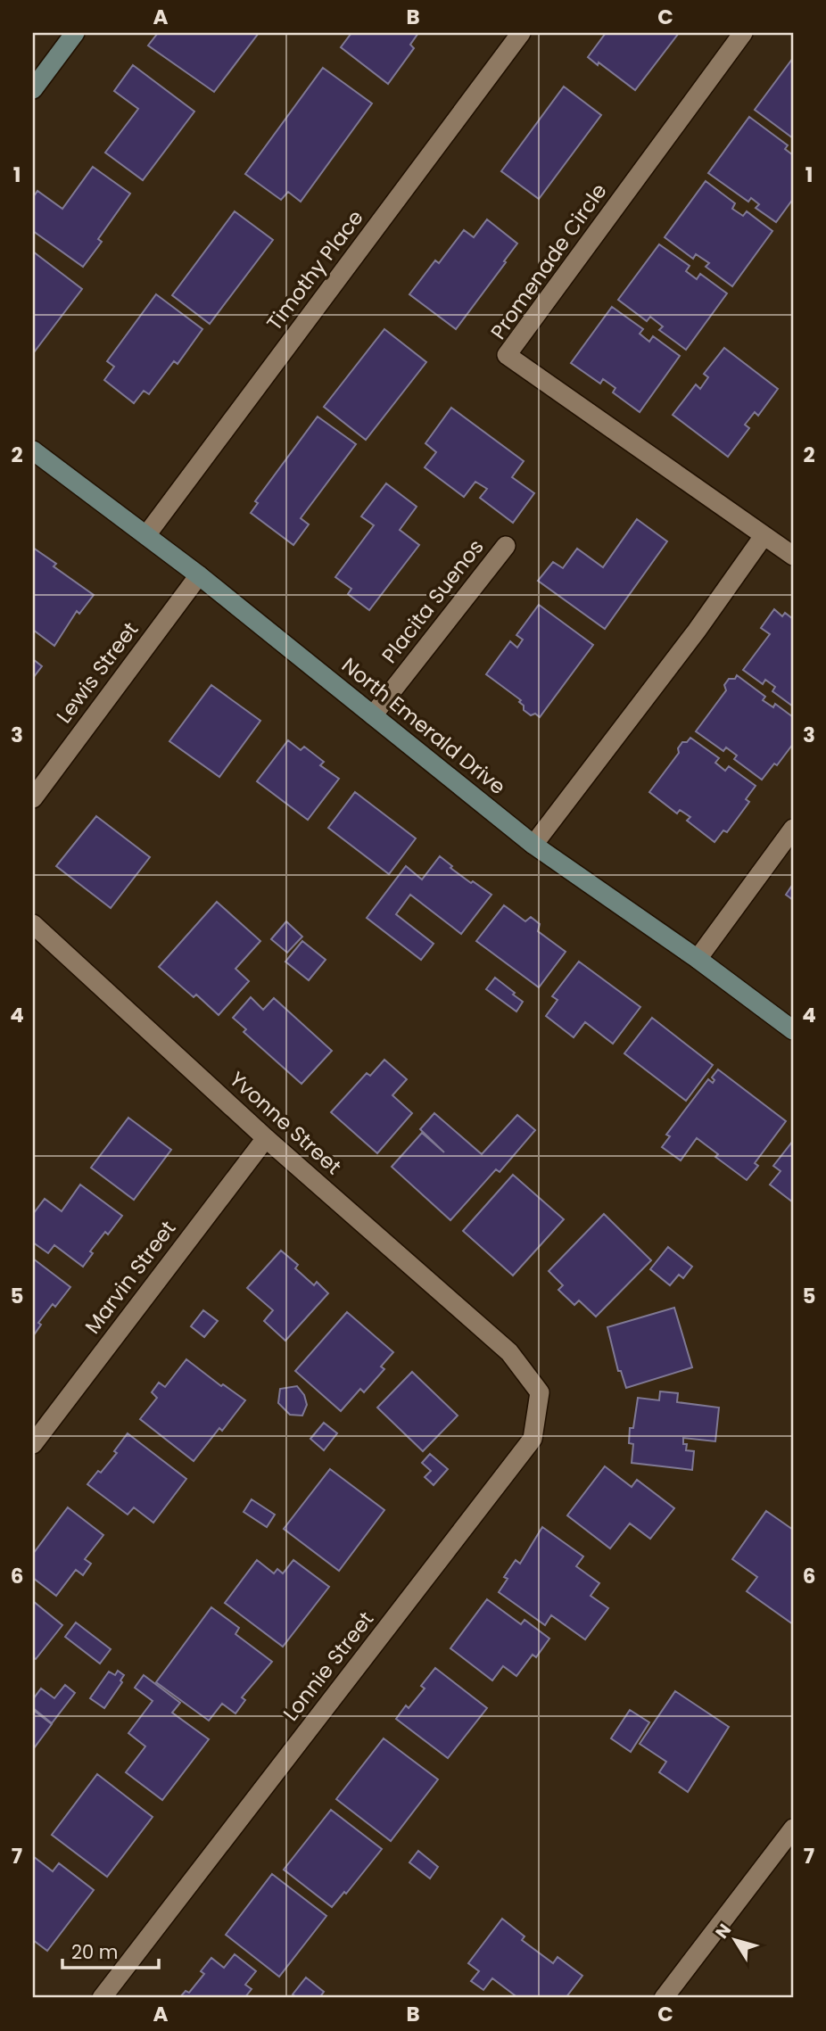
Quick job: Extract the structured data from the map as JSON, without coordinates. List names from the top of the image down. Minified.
{"streets":{"main road":["North Emerald Drive"],"street":["Promenade Circle","Timothy Place","Placita Suenos","Lewis Street","Yvonne Street","Marvin Street","Lonnie Street"]},"crossings":[["Timothy Place","North Emerald Drive"],["Placita Suenos","North Emerald Drive"],["Lewis Street","North Emerald Drive"],["Yvonne Street","Marvin Street"],["Yvonne Street","Lonnie Street"]],"scale_bar":"20 m","north":"top left","grid":{"columns":["A","B","C"],"rows":["1","2","3","4","5","6","7"]}}
